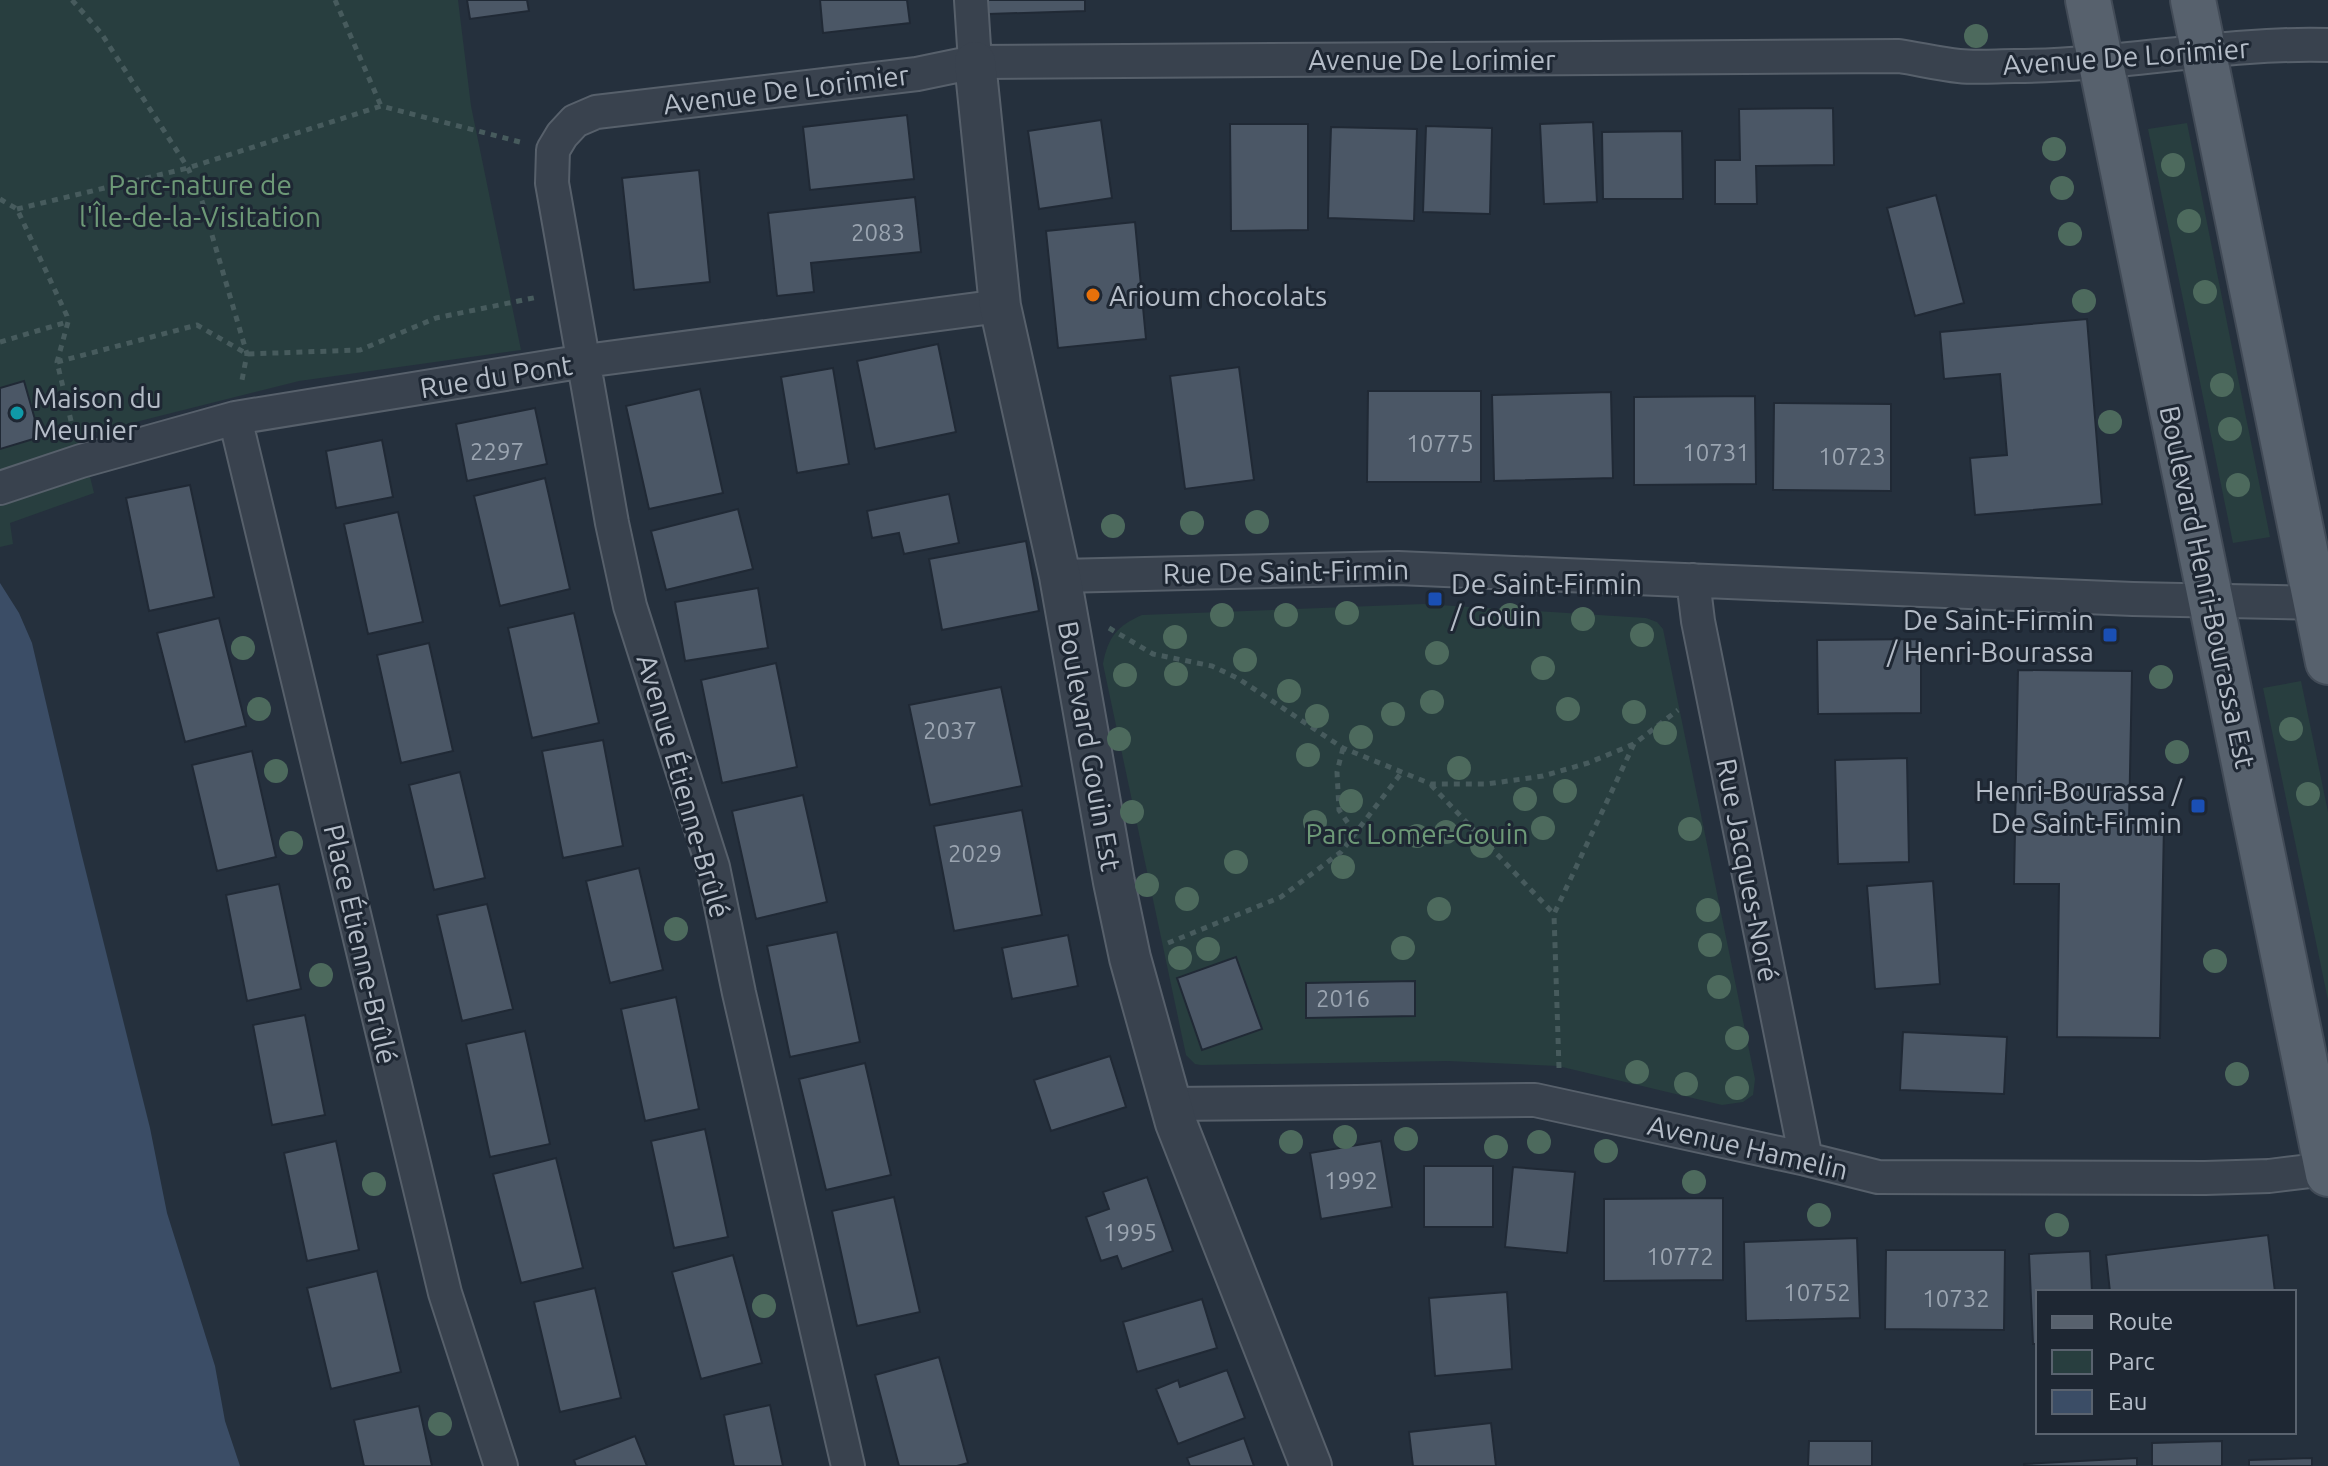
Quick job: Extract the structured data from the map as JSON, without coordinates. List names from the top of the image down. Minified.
{"streets":{"main road":["Boulevard Henri-Bourassa Est"],"street":["Avenue De Lorimier","Rue du Pont","Rue De Saint-Firmin","Boulevard Gouin Est","Avenue Étienne-Brûlé","Rue Jacques-Noré","Place Étienne-Brûlé","Avenue Hamelin"]},"crossings":[["Avenue De Lorimier","Boulevard Henri-Bourassa Est"],["Avenue De Lorimier","Boulevard Gouin Est"],["Avenue De Lorimier","Avenue Étienne-Brûlé"],["Rue du Pont","Boulevard Gouin Est"],["Rue du Pont","Avenue Étienne-Brûlé"],["Rue du Pont","Place Étienne-Brûlé"],["Rue De Saint-Firmin","Boulevard Henri-Bourassa Est"],["Rue De Saint-Firmin","Boulevard Gouin Est"],["Rue De Saint-Firmin","Rue Jacques-Noré"],["Boulevard Henri-Bourassa Est","Avenue Hamelin"],["Boulevard Gouin Est","Avenue Hamelin"],["Rue Jacques-Noré","Avenue Hamelin"]],"parks":["Parc-nature de l'Île-de-la-Visitation","Parc Lomer-Gouin"],"places":{"other":["Arioum chocolats","Maison du Meunier"],"transit":["De Saint-Firmin / Gouin","De Saint-Firmin / Henri-Bourassa","Henri-Bourassa / De Saint-Firmin"]},"house_numbers":["2083","10775","2297","10731","10723","2037","2029","2016","1992","1995","10772","10752","10732"],"legend":["Route","Parc","Eau"]}
